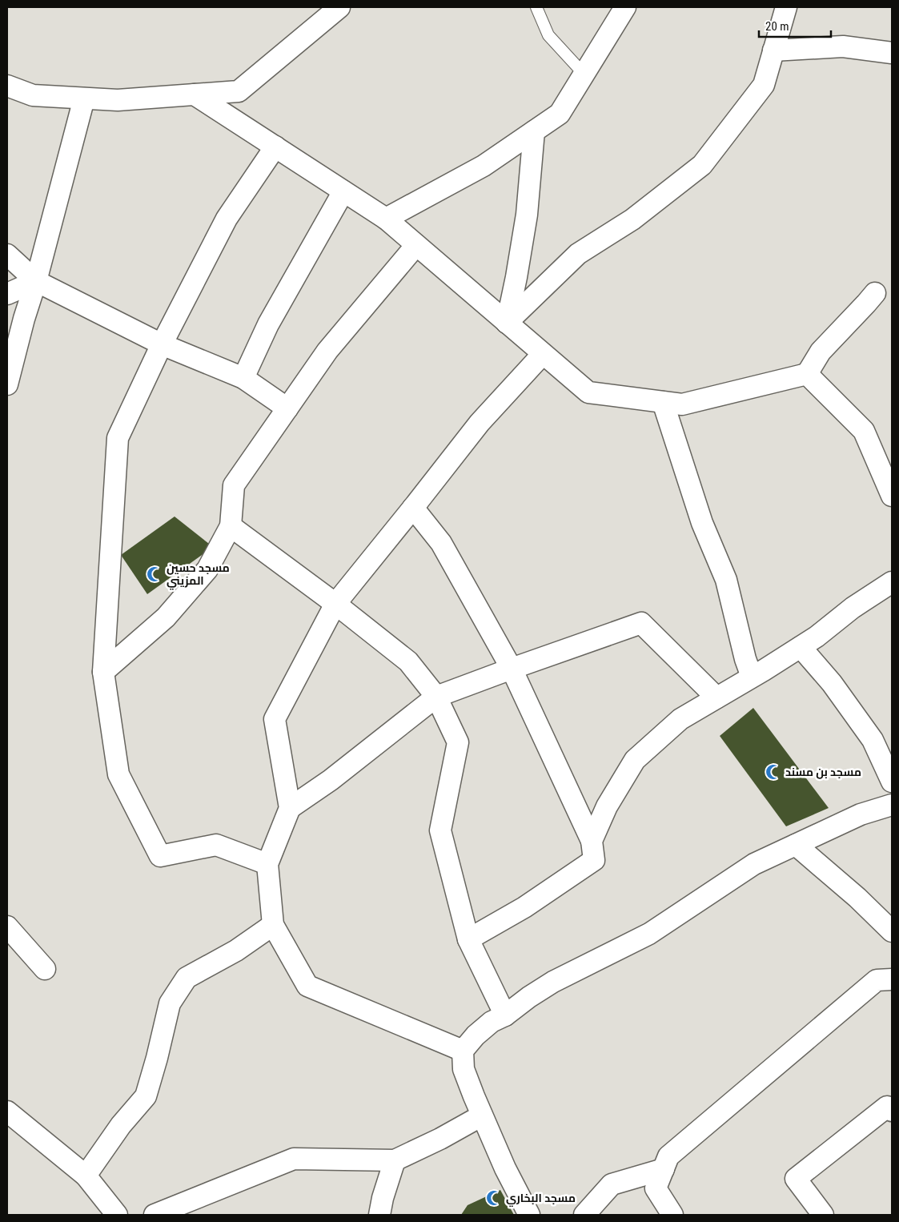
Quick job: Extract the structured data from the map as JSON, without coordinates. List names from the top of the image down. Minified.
{"places":{"mosque":["مسجد حسين المزيني","مسجد بن مسند","مسجد البخاري"]},"scale_bar":"20 m"}
